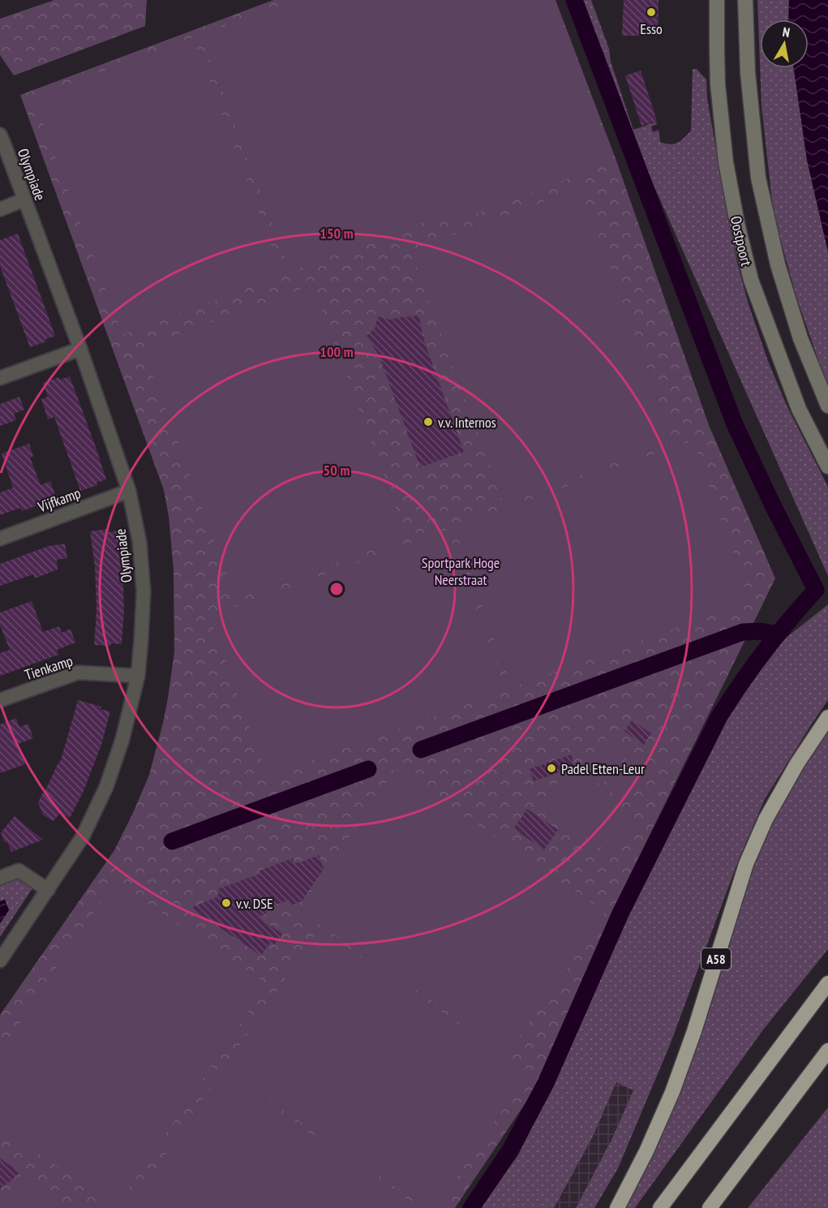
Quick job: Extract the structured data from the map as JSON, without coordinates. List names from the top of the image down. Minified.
{"streets":{"highway":["A58"],"main road":["Oostpoort"],"street":["Olympiade","Vijfkamp","Tienkamp"]},"crossings":[["Olympiade","Vijfkamp"],["Olympiade","Tienkamp"]],"parks":["Sportpark Hoge Neerstraat"],"places":["Esso","v.v. Internos","Padel Etten-Leur","v.v. DSE"],"north":"top","rings":["150 m","100 m","50 m"]}
